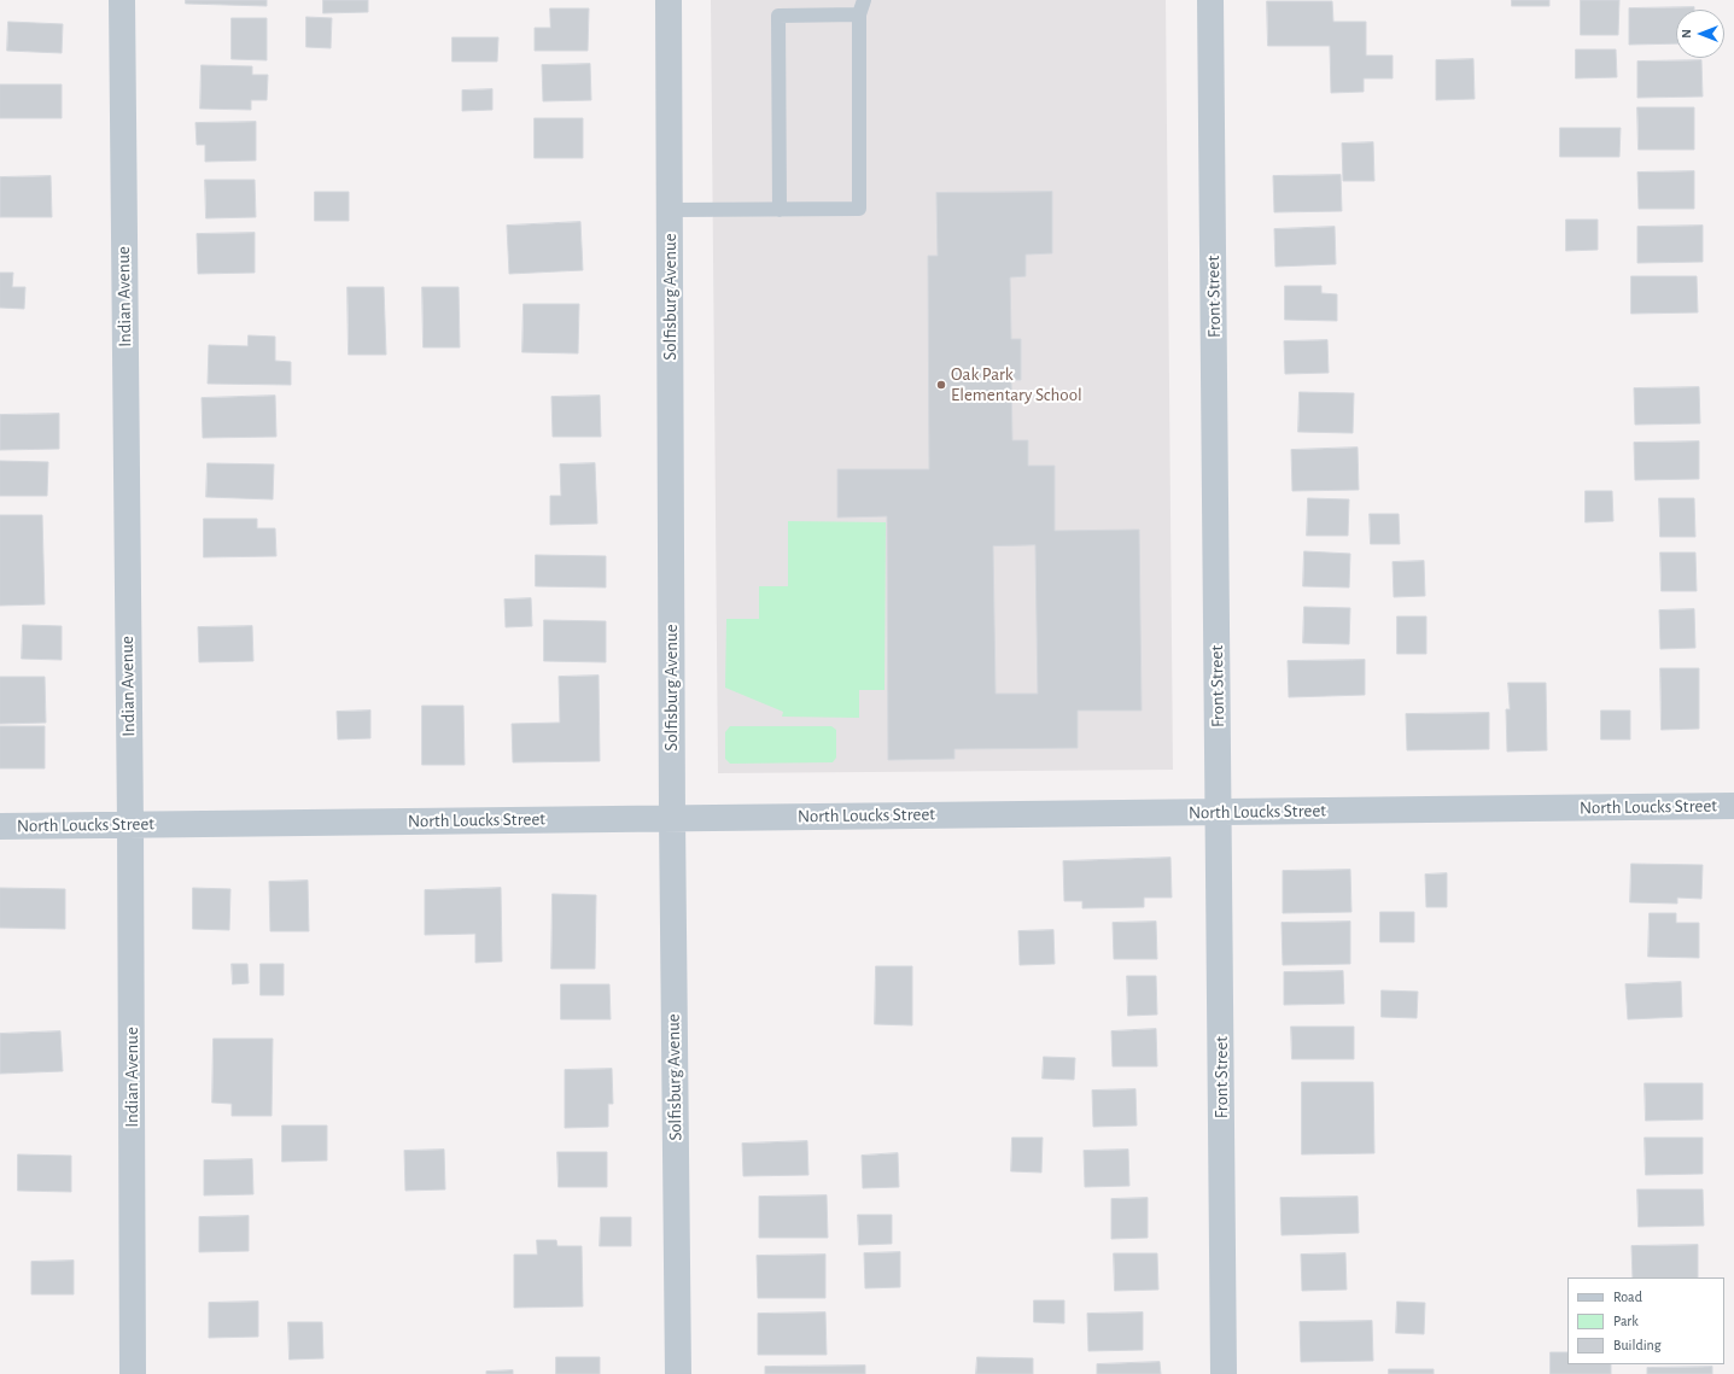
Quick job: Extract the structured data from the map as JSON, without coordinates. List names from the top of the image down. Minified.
{"streets":{"street":["Indian Avenue","Solfisburg Avenue","Front Street","North Loucks Street"]},"crossings":[["Indian Avenue","North Loucks Street"],["Solfisburg Avenue","North Loucks Street"],["Front Street","North Loucks Street"]],"places":["Oak Park Elementary School"],"legend":["Road","Park","Building"],"north":"left"}
